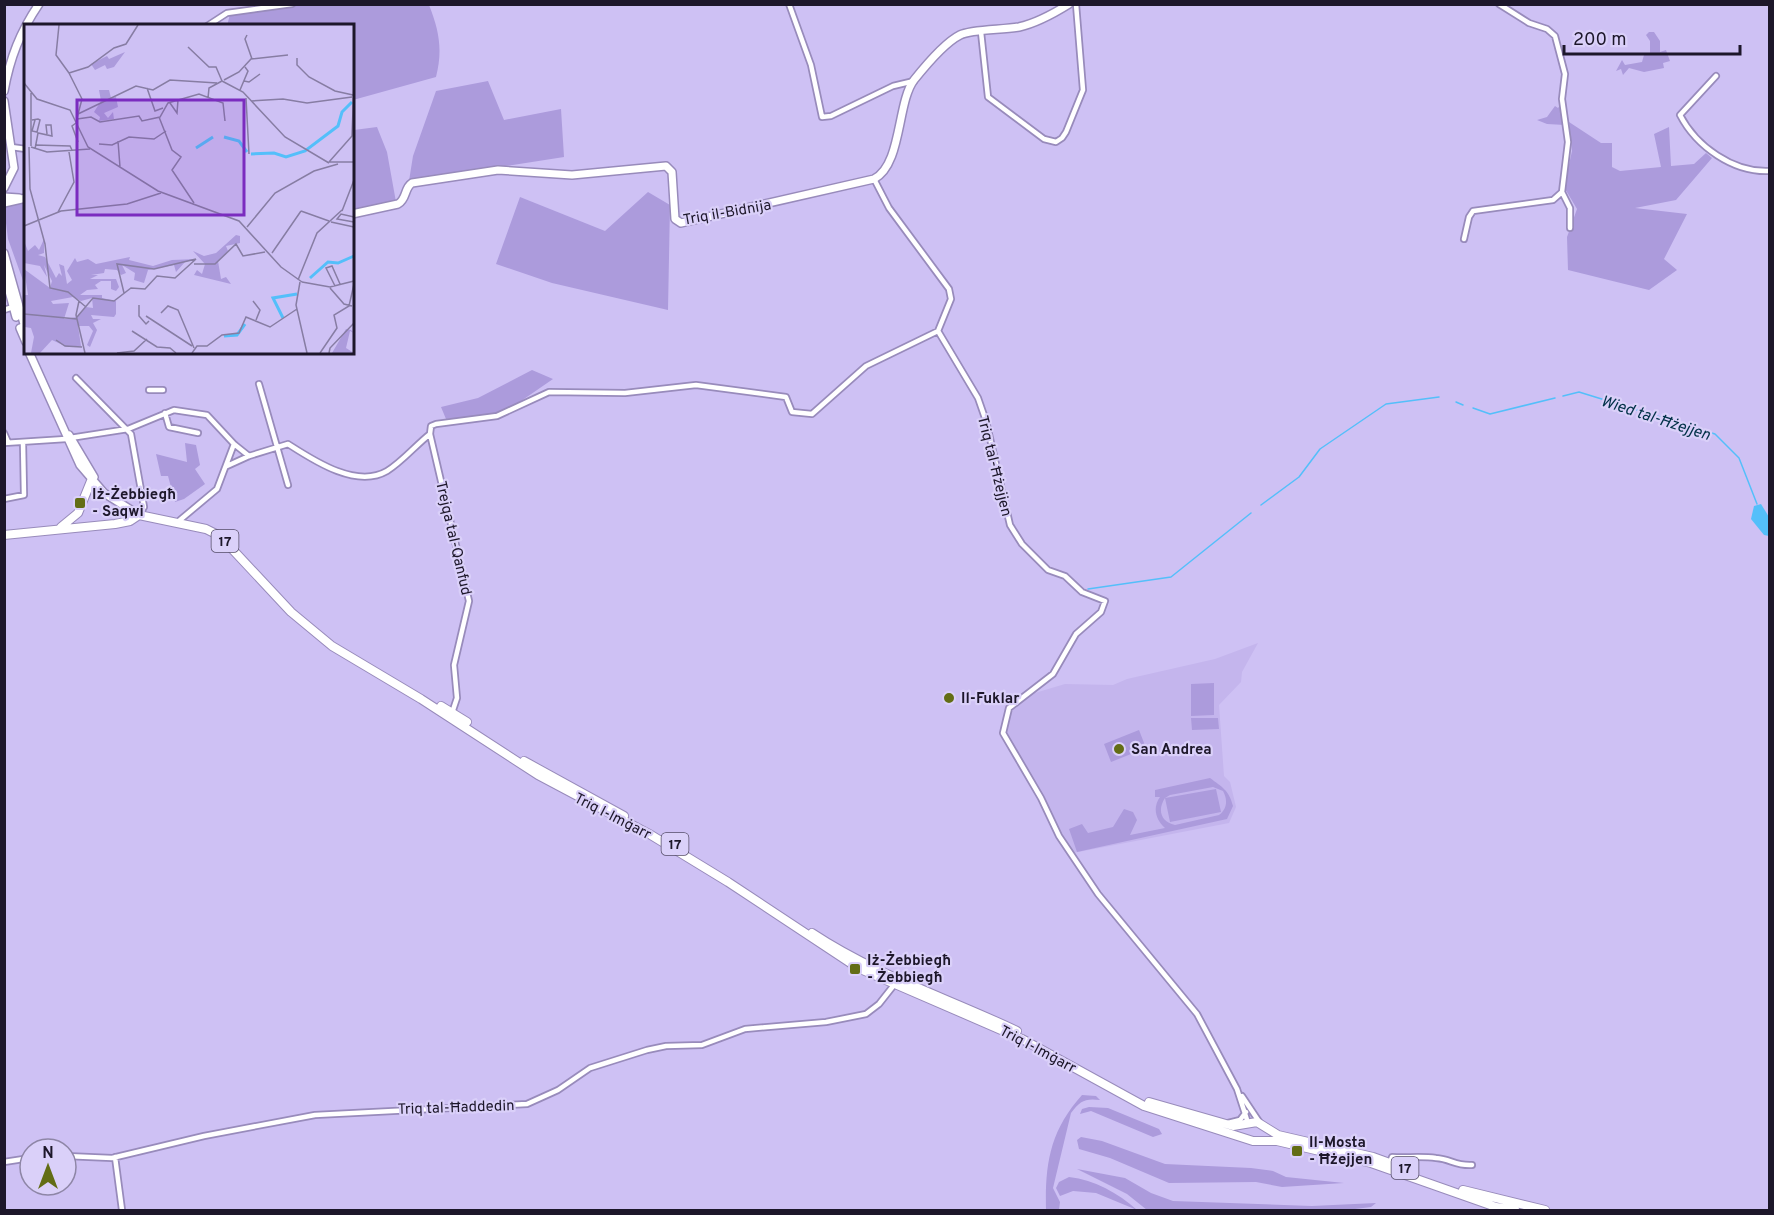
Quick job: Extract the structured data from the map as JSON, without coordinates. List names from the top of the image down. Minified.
{"streets":{"main road":["17","Triq l-Imġarr"],"street":["Triq il-Bidnija","Triq tal-Ħżejjen","Trejqa tal-Qanfud","Triq tal-Ħaddedin"]},"crossings":[["Trejqa tal-Qanfud","Triq l-Imġarr"],["17","Triq l-Imġarr"],["Triq l-Imġarr","Triq tal-Ħaddedin"]],"water":["Wied tal-Ħżejjen"],"places":{"transit":["Iż-Żebbiegħ - Saqwi","Iż-Żebbiegħ - Żebbiegħ","Il-Mosta - Ħżejjen"],"other":["Il-Fuklar","San Andrea"]},"scale_bar":"200 m","north":"top"}
